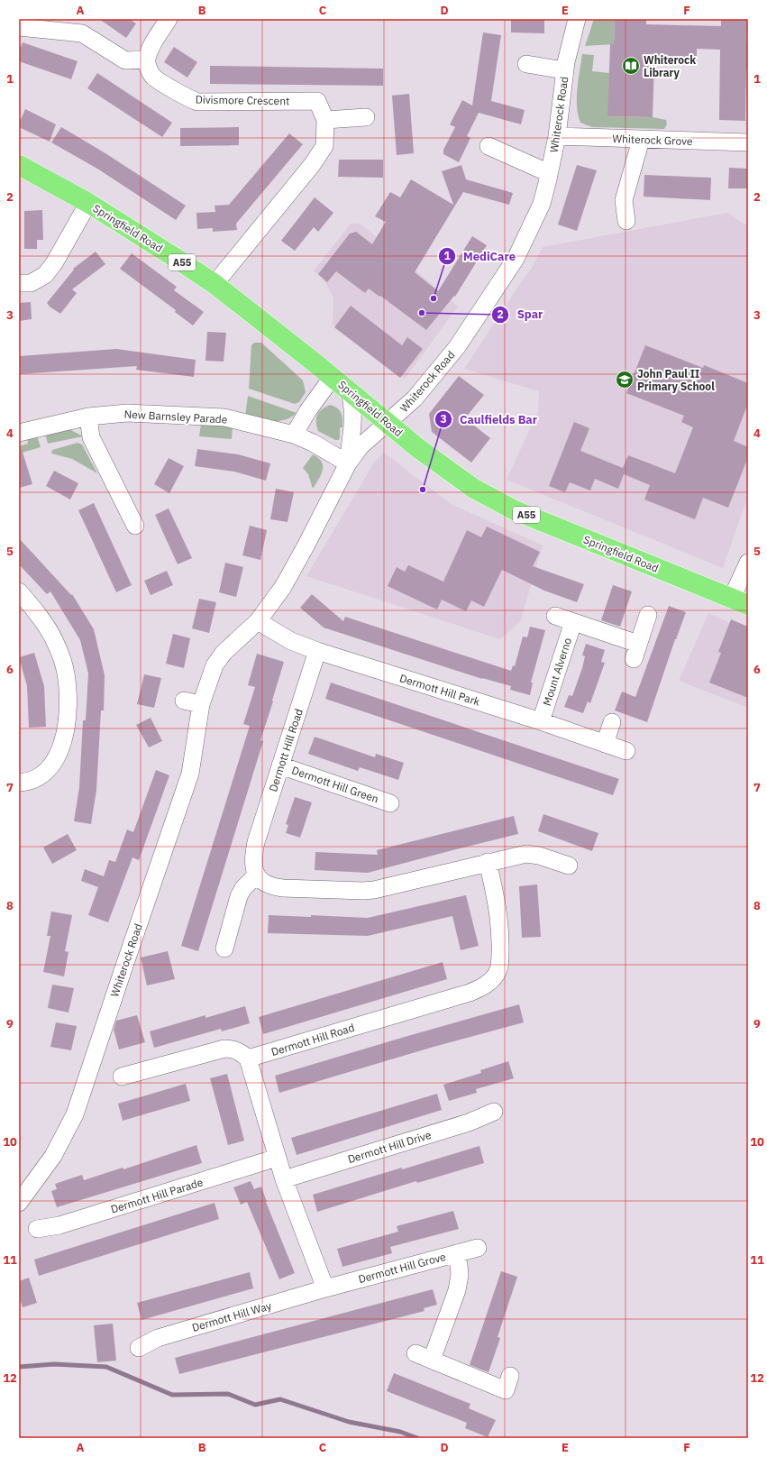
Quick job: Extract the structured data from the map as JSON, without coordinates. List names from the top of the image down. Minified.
{"streets":{"highway":["Springfield Road","A55"],"street":["Divismore Crescent","Whiterock Road","Whiterock Grove","New Barnsley Parade","Mount Alverno","Dermott Hill Park","Dermott Hill Road","Dermott Hill Green","Dermott Hill Drive","Dermott Hill Parade","Dermott Hill Grove","Dermott Hill Way"]},"crossings":[["Divismore Crescent","Springfield Road"],["Whiterock Road","Whiterock Grove"],["Whiterock Road","Springfield Road"],["Whiterock Road","New Barnsley Parade"],["Whiterock Road","Dermott Hill Park"],["Mount Alverno","Dermott Hill Park"],["Dermott Hill Park","Dermott Hill Road"],["Dermott Hill Road","Dermott Hill Green"],["Dermott Hill Grove","Dermott Hill Way"]],"places":{"library":["Whiterock Library"],"other":["MediCare","Spar","Caulfields Bar"],"school or university":["John Paul II Primary School"]},"grid":{"columns":["A","B","C","D","E","F"],"rows":["1","2","3","4","5","6","7","8","9","10","11","12"]}}
